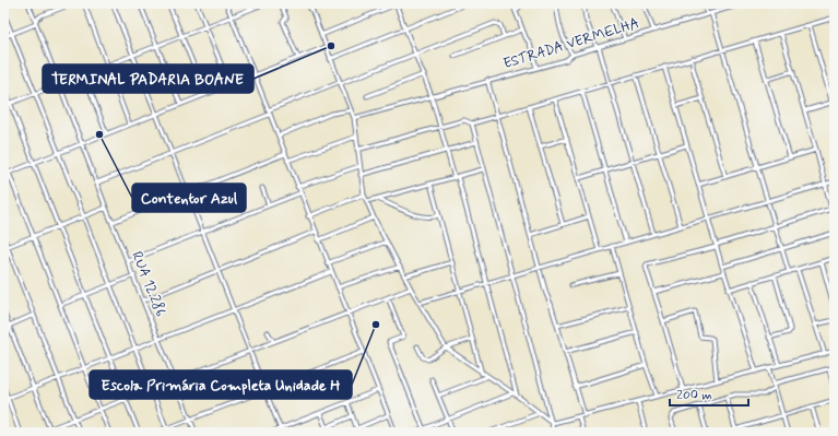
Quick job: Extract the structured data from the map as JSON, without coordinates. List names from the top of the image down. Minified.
{"streets":{"street":["ESTRADA VERMELHA","RUA 12.286"]},"places":["TERMINAL PADARIA BOANE","Contentor Azul","Escola Primária Completa Unidade H"],"scale_bar":"200 m"}
